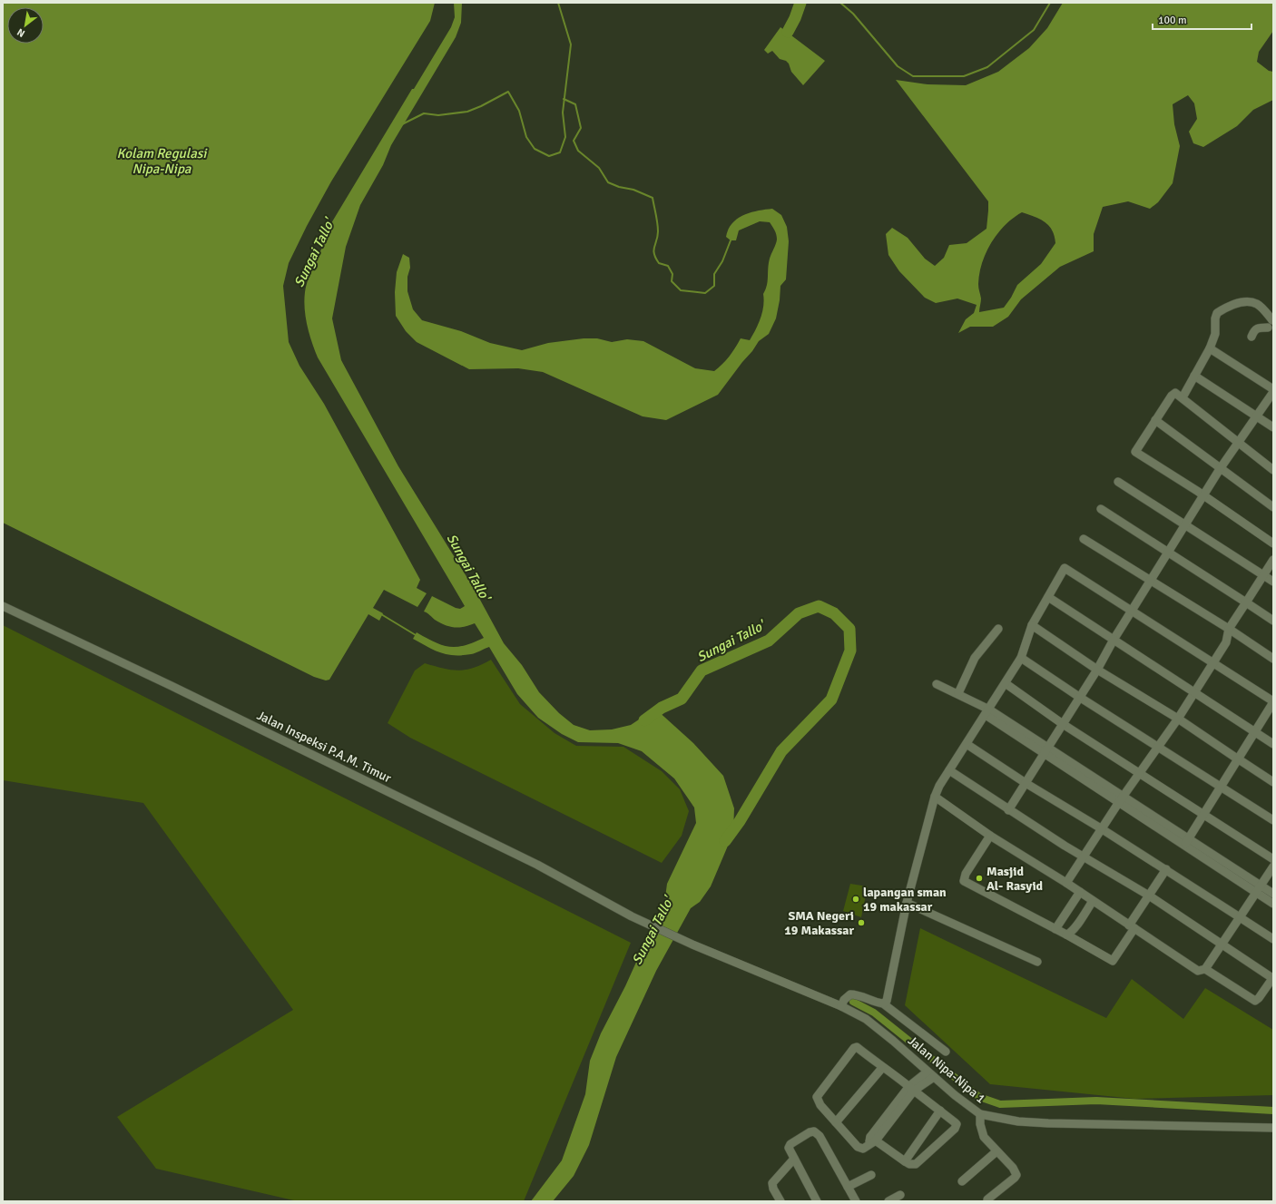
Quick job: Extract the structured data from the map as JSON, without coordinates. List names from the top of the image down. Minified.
{"streets":{"street":["Jalan Inspeksi P.A.M. Timur","Jalan Nipa-Nipa 1"]},"crossings":[["Jalan Inspeksi P.A.M. Timur","Jalan Nipa-Nipa 1"]],"water":["Kolam Regulasi Nipa-Nipa","Sungai Tallo'"],"places":["Masjid Al- Rasyid","lapangan sman 19 makassar","SMA Negeri 19 Makassar"],"scale_bar":"100 m","north":"bottom left"}
